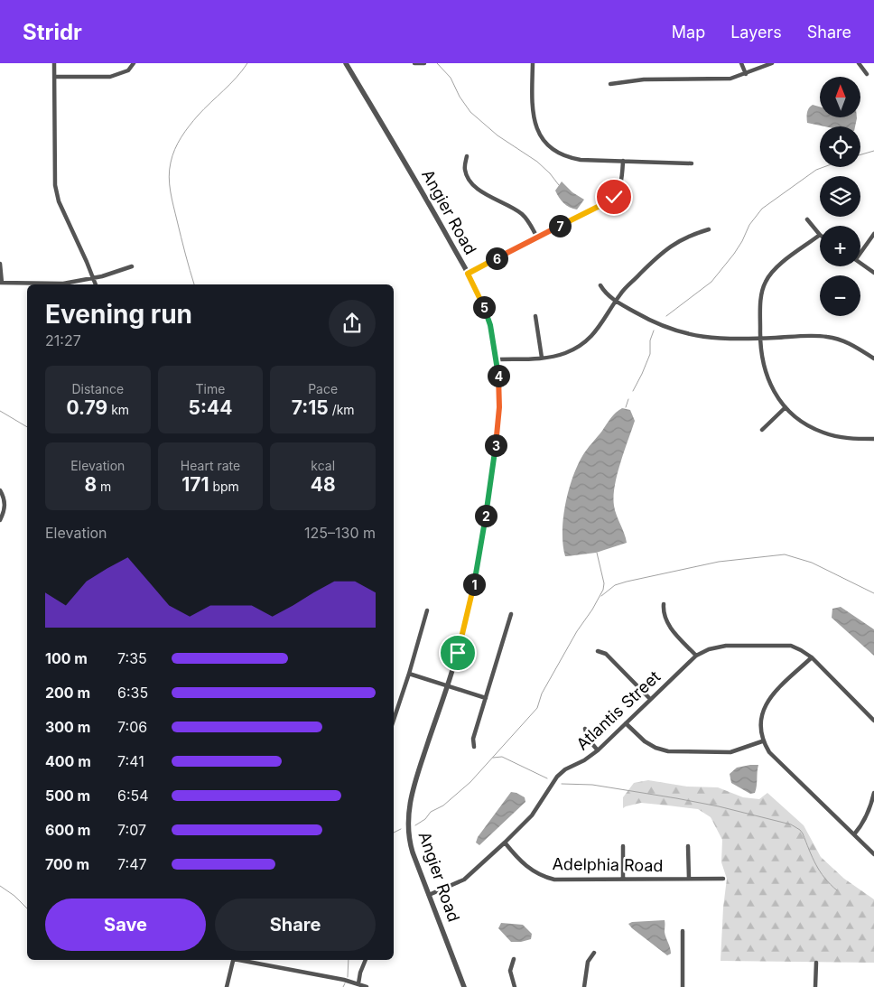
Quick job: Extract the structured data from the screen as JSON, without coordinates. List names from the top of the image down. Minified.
{"streets":{"street":["Angier Road","Atlantis Street","Adelphia Road"]},"crossings":[["Angier Road","Atlantis Street"],["Atlantis Street","Adelphia Road"]],"north":"top","page":{"header":"Stridr","nav":["Map","Layers","Share"],"map_buttons":["+","−"],"pins":["7","6","5","4","3","2","1"],"heading":["Evening run","21:27"],"stats":[["Distance","0.79 km"],["Time","5:44"],["Pace","7:15 /km"],["Elevation","8 m"],["Heart rate","171 bpm"],["kcal","48"]],"chart":["Elevation","125–130 m"],"list":[{"name":"100 m","note":"7:35"},{"name":"200 m","note":"6:35"},{"name":"300 m","note":"7:06"},{"name":"400 m","note":"7:41"},{"name":"500 m","note":"6:54"},{"name":"600 m","note":"7:07"},{"name":"700 m","note":"7:47"}],"buttons":["Save","Share"]}}
